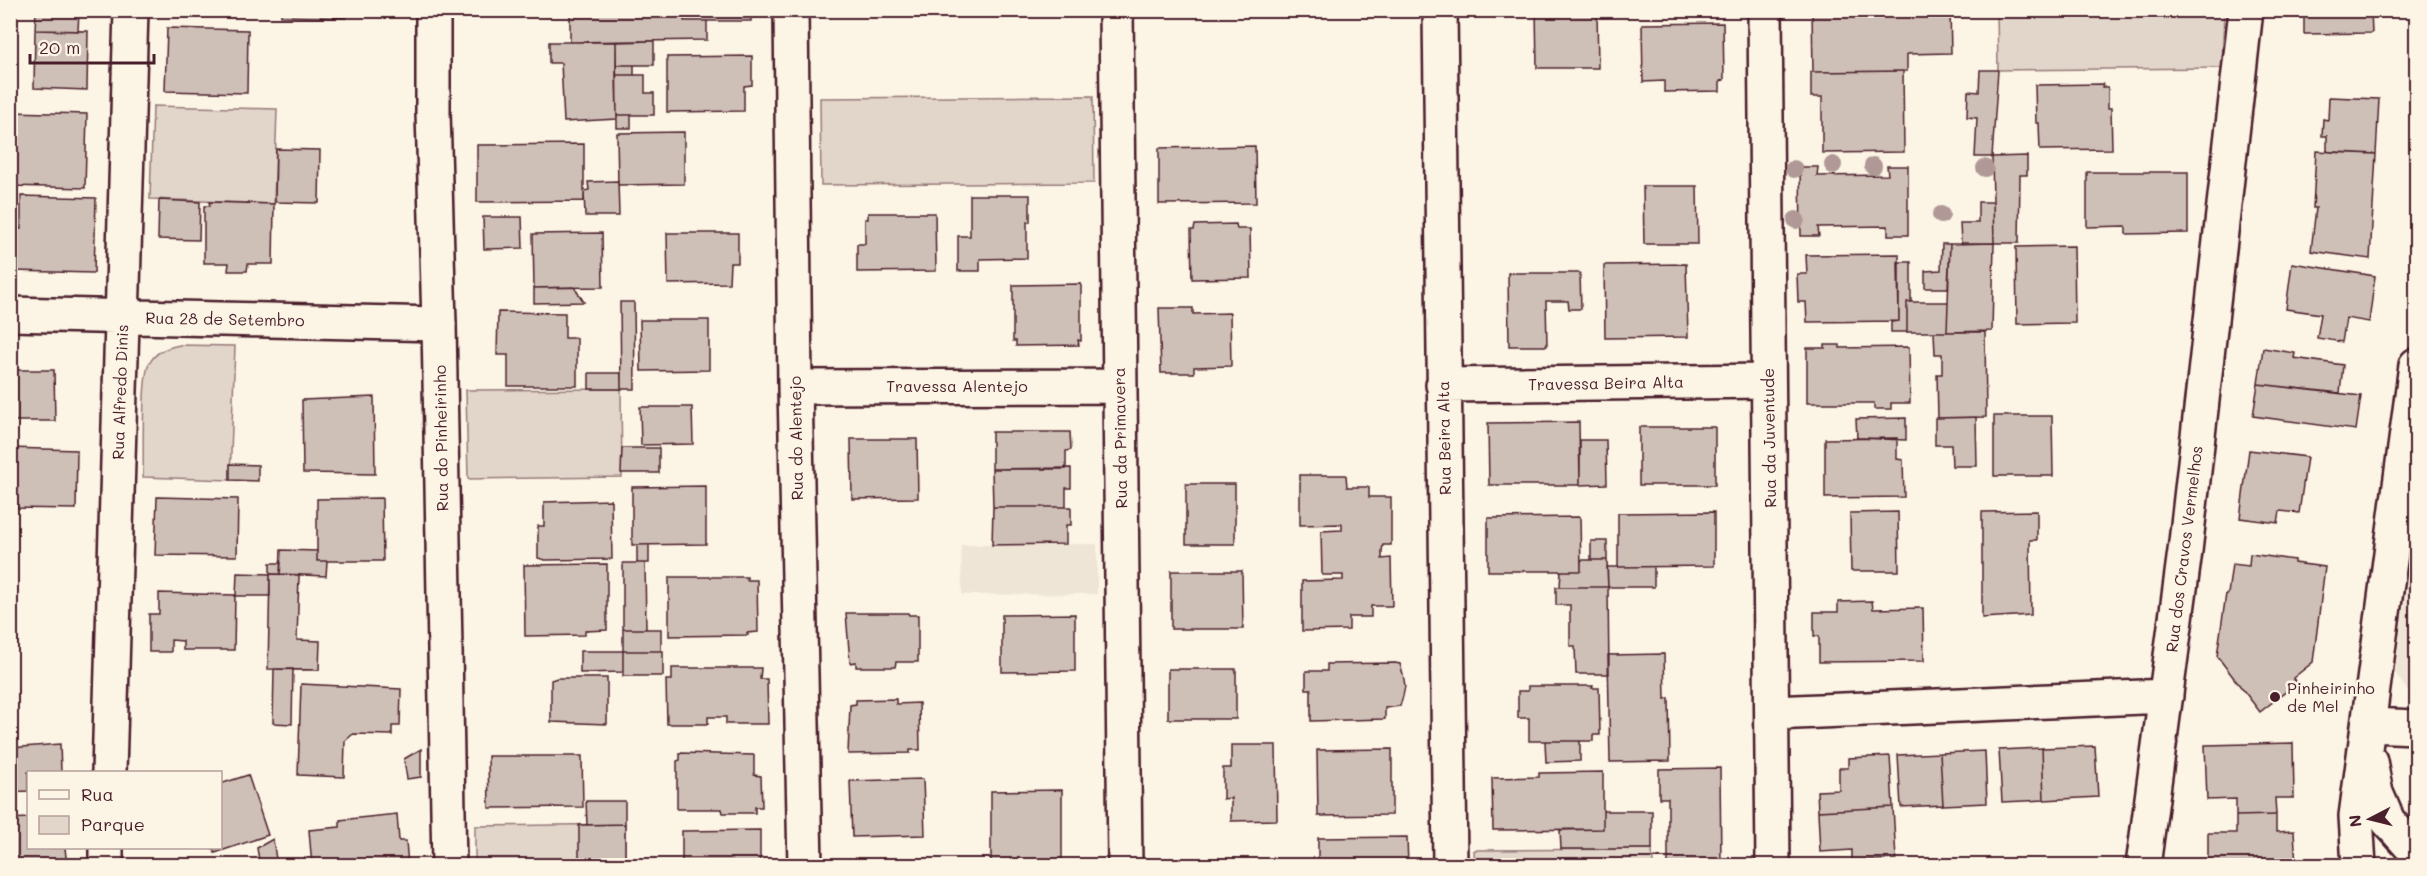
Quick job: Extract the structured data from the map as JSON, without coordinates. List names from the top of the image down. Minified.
{"streets":{"street":["Rua 28 de Setembro","Travessa Beira Alta","Travessa Alentejo","Rua Alfredo Dinis","Rua do Pinheirinho","Rua do Alentejo","Rua da Primavera","Rua Beira Alta","Rua da Juventude","Rua dos Cravos Vermelhos"]},"crossings":[["Rua 28 de Setembro","Rua Alfredo Dinis"],["Rua 28 de Setembro","Rua do Pinheirinho"],["Travessa Beira Alta","Rua Beira Alta"],["Travessa Beira Alta","Rua da Juventude"],["Travessa Alentejo","Rua do Alentejo"],["Travessa Alentejo","Rua da Primavera"]],"places":["Pinheirinho de Mel"],"legend":["Rua","Parque"],"scale_bar":"20 m","north":"left"}
